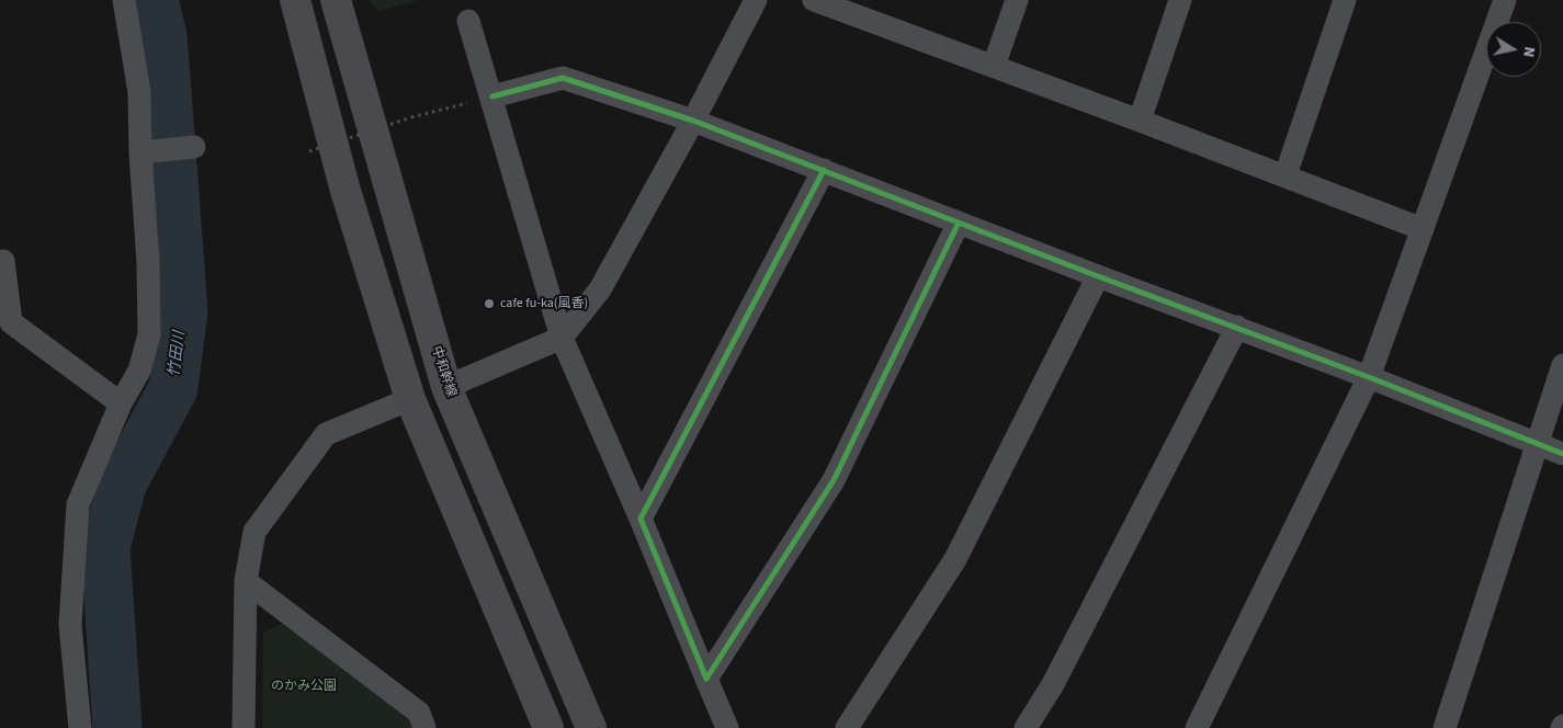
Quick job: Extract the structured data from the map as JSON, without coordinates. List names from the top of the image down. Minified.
{"streets":{"main road":["中和幹線"]},"water":["竹田川"],"parks":["のかみ公園"],"places":["cafe fu-ka(風香)"],"north":"right"}
